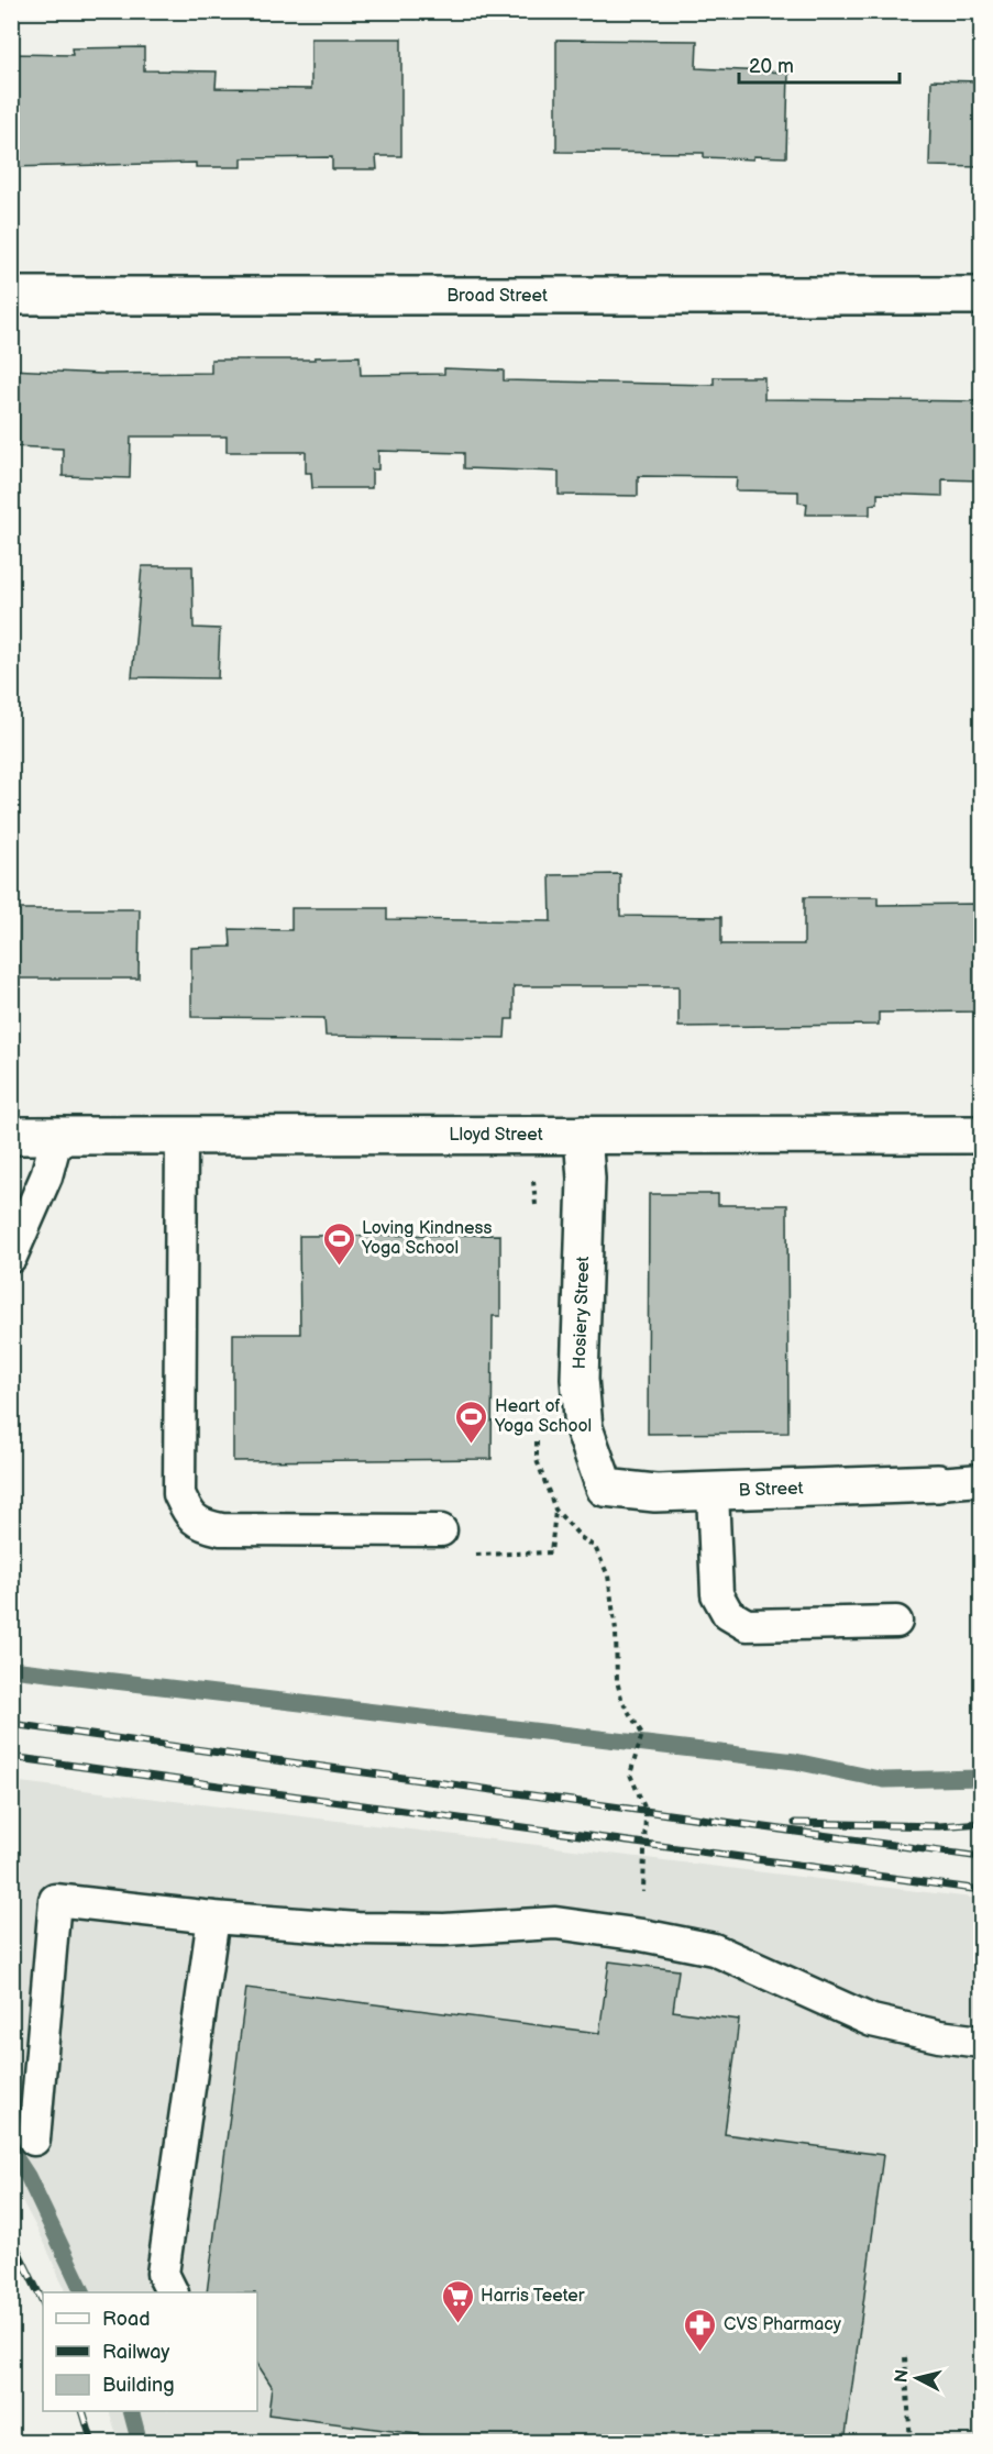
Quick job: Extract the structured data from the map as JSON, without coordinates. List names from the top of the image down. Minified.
{"streets":{"street":["Broad Street","Lloyd Street","Hosiery Street","B Street"]},"crossings":[["Lloyd Street","Hosiery Street"],["Hosiery Street","B Street"]],"places":{"sports":["Loving Kindness Yoga School","Heart of Yoga School"],"supermarket":["Harris Teeter"],"pharmacy":["CVS Pharmacy"]},"legend":["Road","Railway","Building"],"scale_bar":"20 m","north":"left"}
